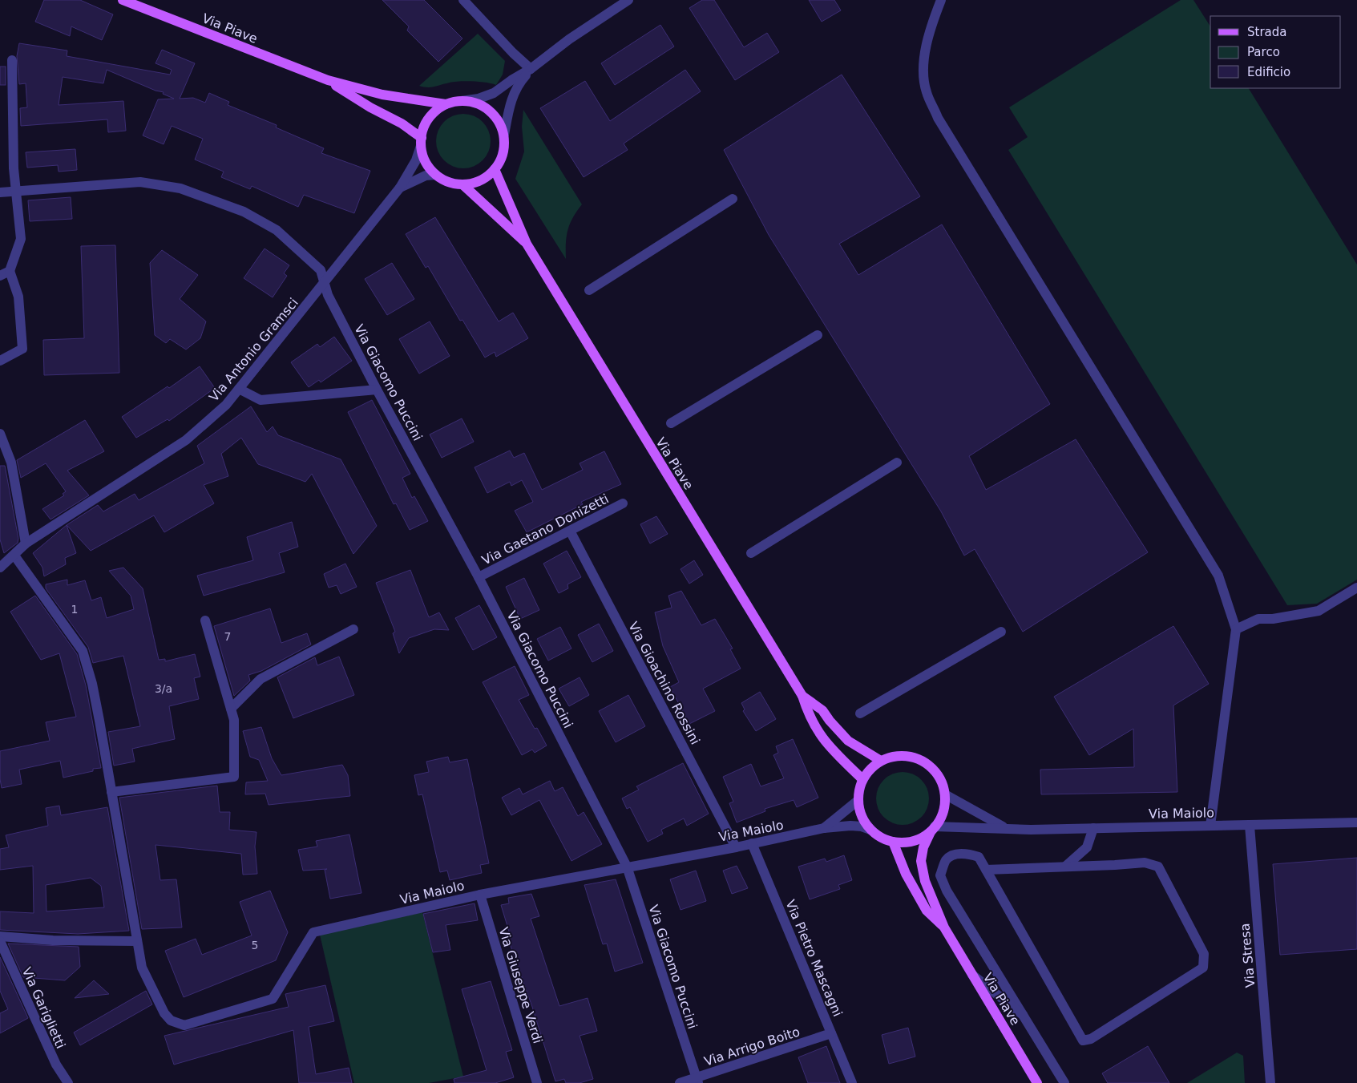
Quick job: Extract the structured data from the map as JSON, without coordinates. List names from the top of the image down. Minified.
{"streets":{"main road":["Via Piave"],"street":["Via Antonio Gramsci","Via Giacomo Puccini","Via Gaetano Donizetti","Via Gioachino Rossini","Via Maiolo","Via Stresa","Via Pietro Mascagni","Via Giuseppe Verdi","Via Gariglietti","Via Arrigo Boito"]},"crossings":[["Via Piave","Via Antonio Gramsci"],["Via Piave","Via Maiolo"],["Via Antonio Gramsci","Via Giacomo Puccini"],["Via Antonio Gramsci","Via Maiolo"],["Via Giacomo Puccini","Via Gaetano Donizetti"],["Via Giacomo Puccini","Via Maiolo"],["Via Giacomo Puccini","Via Arrigo Boito"],["Via Gaetano Donizetti","Via Gioachino Rossini"],["Via Gioachino Rossini","Via Maiolo"],["Via Maiolo","Via Stresa"],["Via Maiolo","Via Pietro Mascagni"],["Via Maiolo","Via Giuseppe Verdi"],["Via Pietro Mascagni","Via Arrigo Boito"]],"house_numbers":["1","7","3/a","5"],"legend":["Strada","Parco","Edificio"]}
